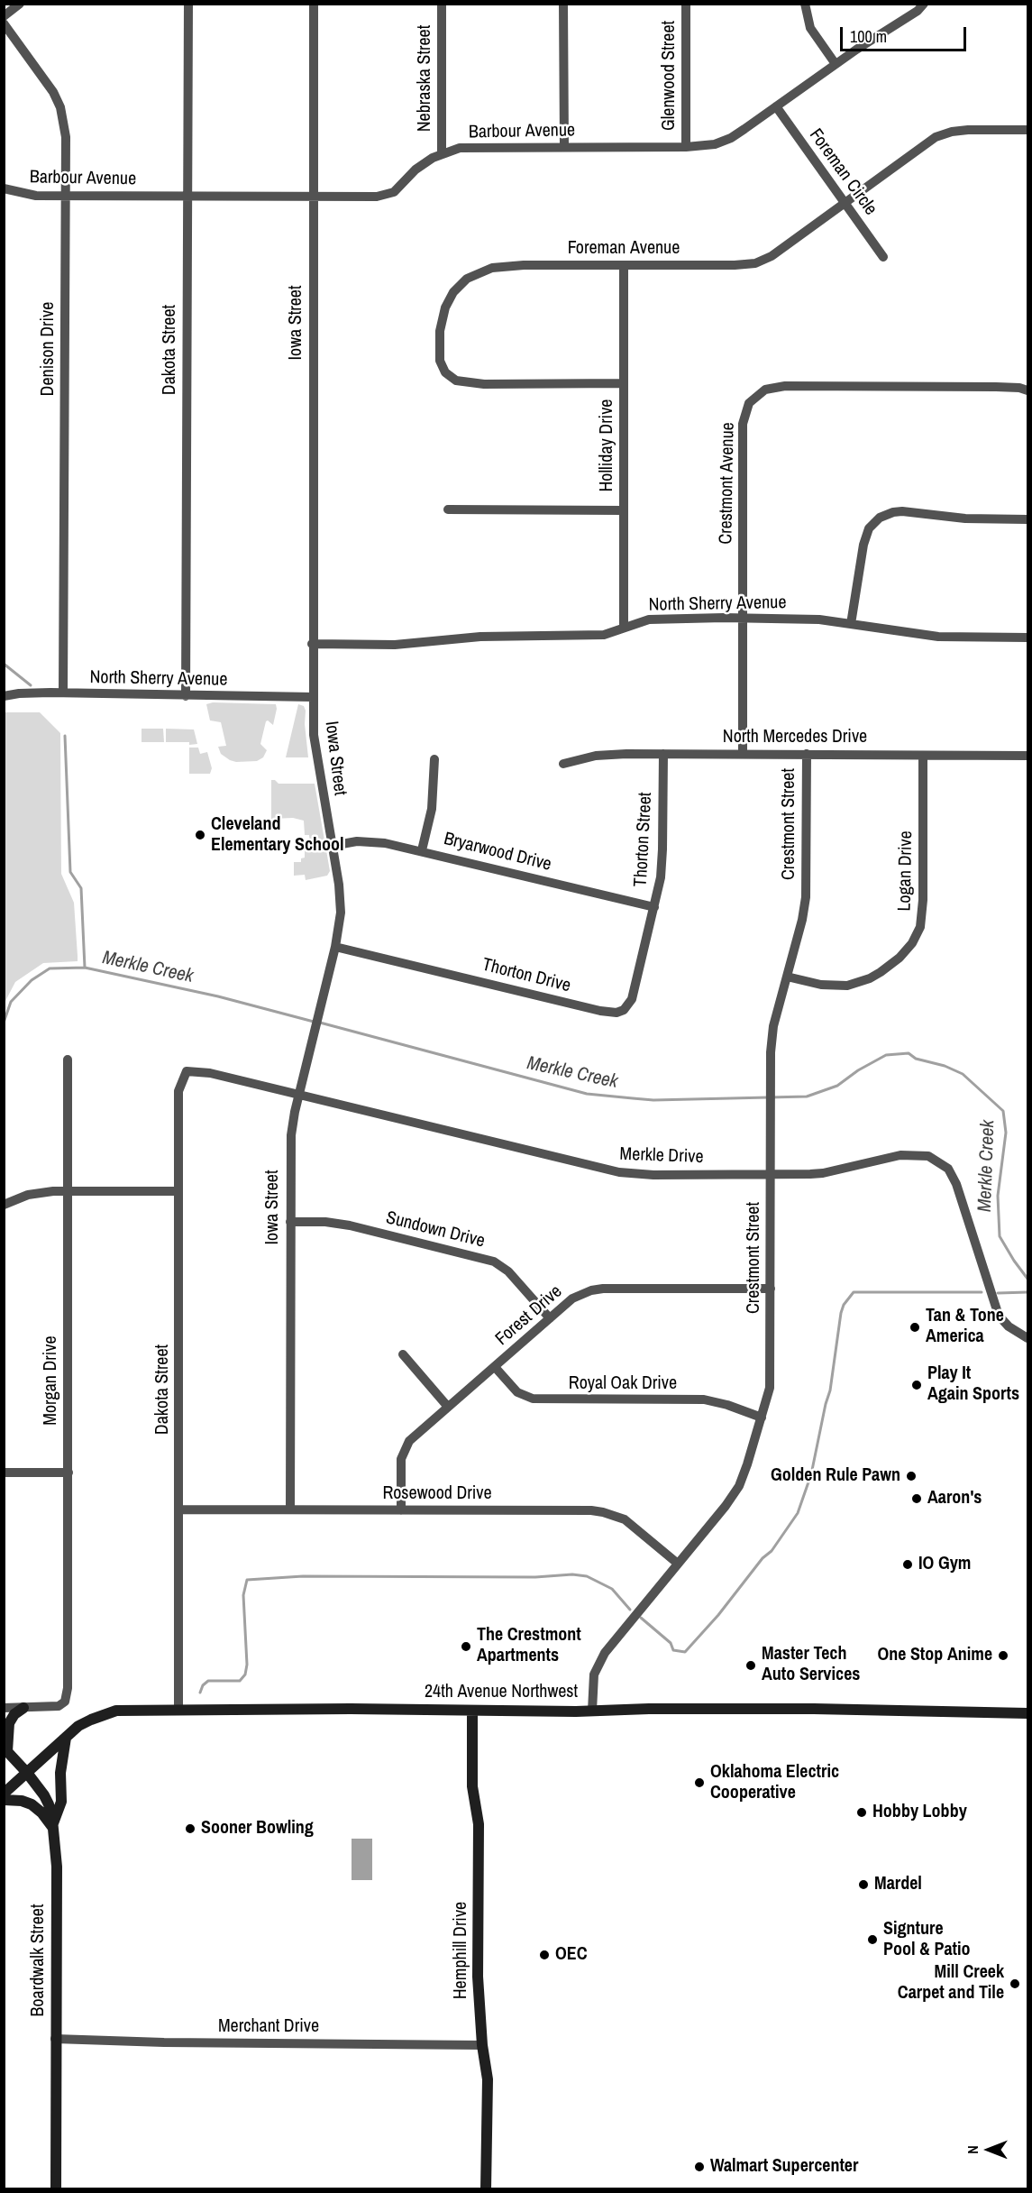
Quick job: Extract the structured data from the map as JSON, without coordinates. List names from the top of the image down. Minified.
{"streets":{"street":["Glenwood Street","Nebraska Street","Barbour Avenue","Foreman Circle","Foreman Avenue","Iowa Street","Denison Drive","Dakota Street","Holliday Drive","Crestmont Avenue","North Sherry Avenue","North Mercedes Drive","Crestmont Street","Thorton Street","Bryarwood Drive","Logan Drive","Thorton Drive","Merkle Drive","Sundown Drive","Forest Drive","Morgan Drive","Royal Oak Drive","Rosewood Drive","24th Avenue Northwest","Hemphill Drive","Boardwalk Street","Merchant Drive"]},"crossings":[["Glenwood Street","Barbour Avenue"],["Nebraska Street","Barbour Avenue"],["Barbour Avenue","Foreman Circle"],["Barbour Avenue","Iowa Street"],["Barbour Avenue","Denison Drive"],["Barbour Avenue","Dakota Street"],["Foreman Circle","Foreman Avenue"],["Foreman Avenue","Holliday Drive"],["Iowa Street","North Sherry Avenue"],["Iowa Street","Bryarwood Drive"],["Iowa Street","Thorton Drive"],["Iowa Street","Merkle Drive"],["Iowa Street","Sundown Drive"],["Iowa Street","Rosewood Drive"],["Denison Drive","North Sherry Avenue"],["Dakota Street","North Sherry Avenue"],["Dakota Street","Merkle Drive"],["Dakota Street","Rosewood Drive"],["Dakota Street","24th Avenue Northwest"],["Holliday Drive","North Sherry Avenue"],["Crestmont Avenue","North Sherry Avenue"],["Crestmont Avenue","North Mercedes Drive"],["North Mercedes Drive","Crestmont Street"],["North Mercedes Drive","Thorton Street"],["North Mercedes Drive","Logan Drive"],["Crestmont Street","Logan Drive"],["Crestmont Street","Merkle Drive"],["Crestmont Street","Forest Drive"],["Crestmont Street","Royal Oak Drive"],["Crestmont Street","Rosewood Drive"],["Crestmont Street","24th Avenue Northwest"],["Thorton Street","Bryarwood Drive"],["Thorton Street","Thorton Drive"],["Sundown Drive","Forest Drive"],["Forest Drive","Royal Oak Drive"],["Forest Drive","Rosewood Drive"],["24th Avenue Northwest","Hemphill Drive"],["24th Avenue Northwest","Boardwalk Street"],["Hemphill Drive","Merchant Drive"],["Boardwalk Street","Merchant Drive"]],"water":["Merkle Creek"],"places":["Cleveland Elementary School","Tan & Tone America","Play It Again Sports","Golden Rule Pawn","Aaron's","IO Gym","The Crestmont Apartments","One Stop Anime","Master Tech Auto Services","Oklahoma Electric Cooperative","Hobby Lobby","Sooner Bowling","Mardel","Signture Pool & Patio","OEC","Mill Creek Carpet and Tile","Walmart Supercenter"],"scale_bar":"100 m","north":"left"}
